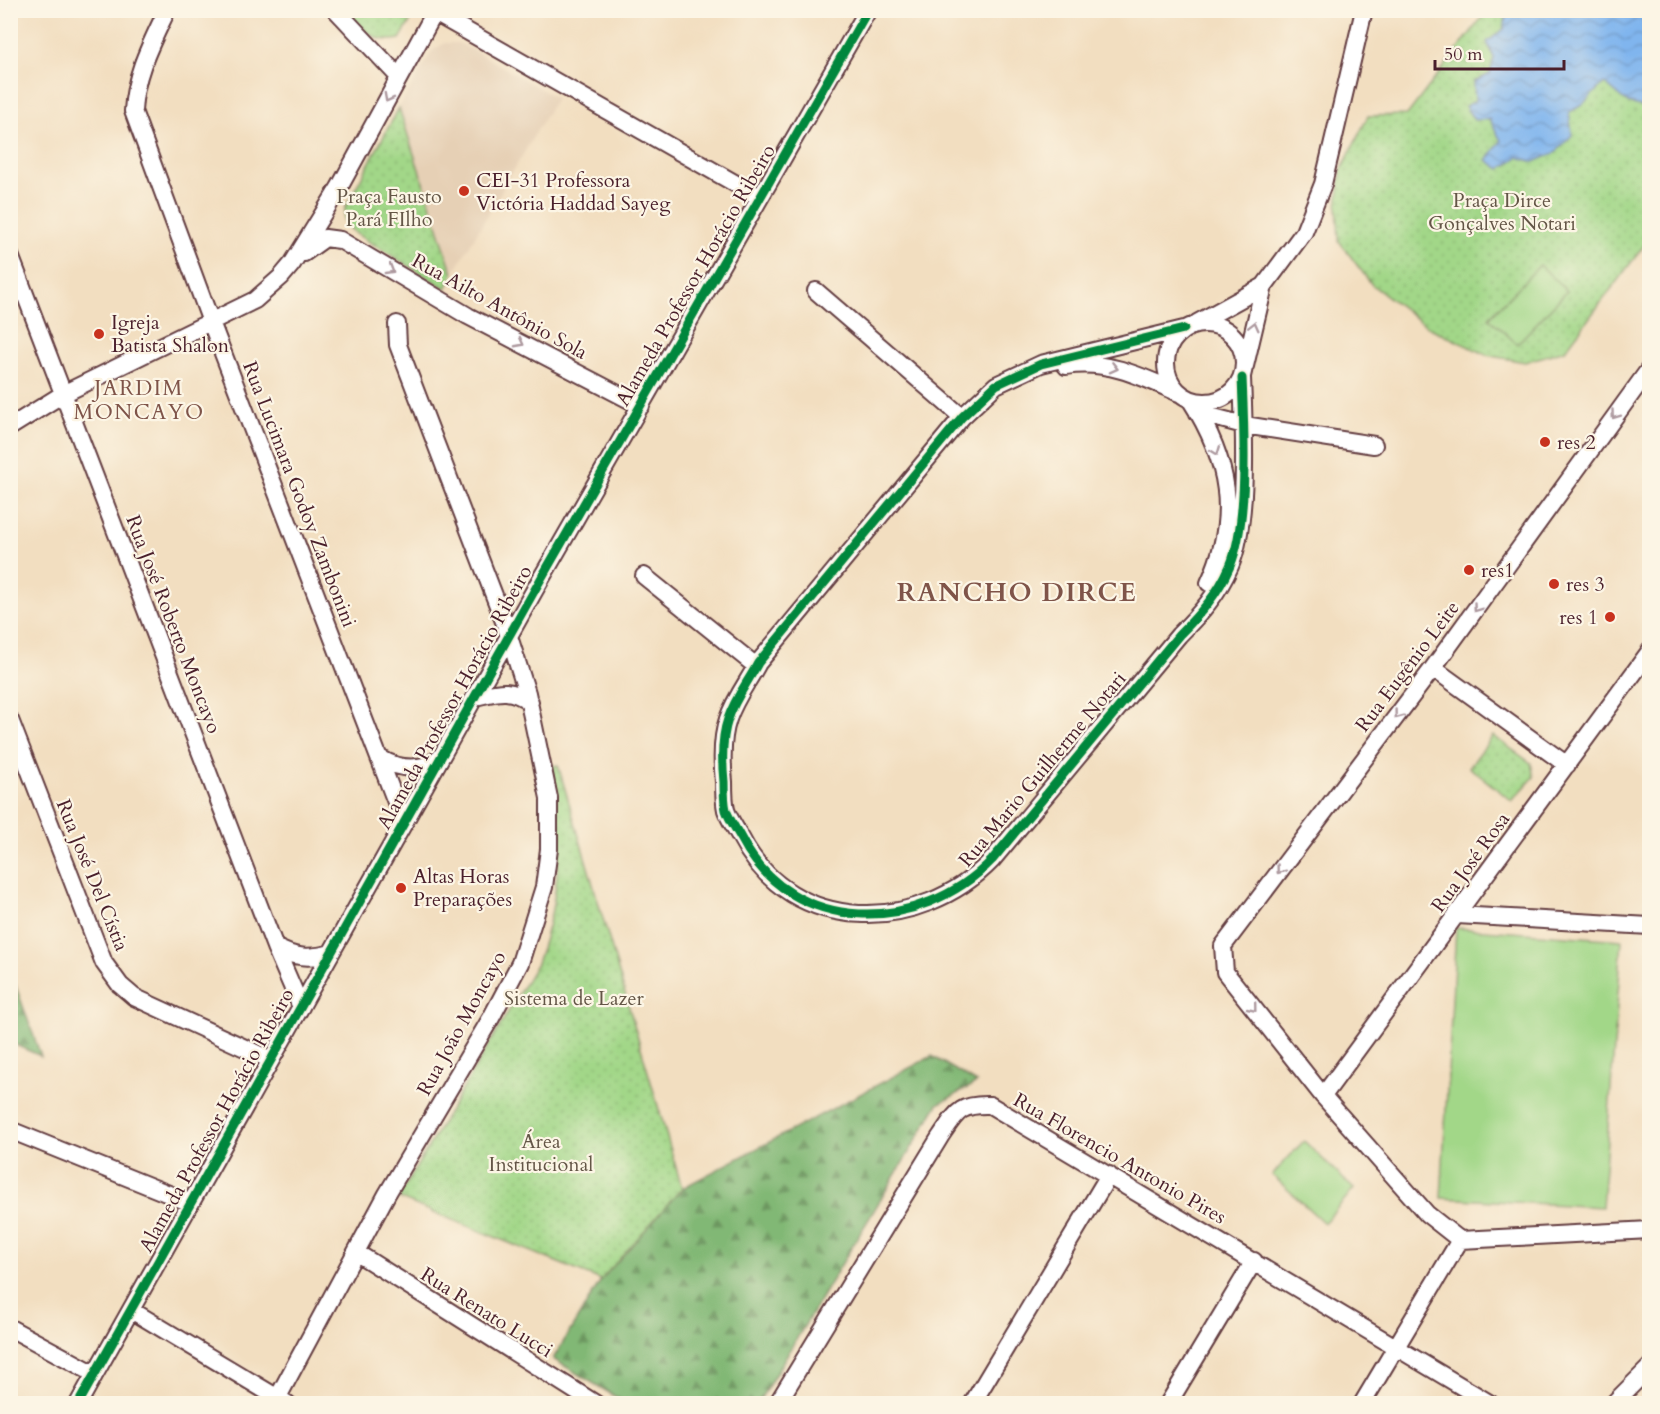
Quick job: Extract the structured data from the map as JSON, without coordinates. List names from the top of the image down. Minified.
{"streets":{"street":["Alameda Professor Horácio Ribeiro","Rua Ailto Antônio Sola","Rua Lucimara Godoy Zambonini","Rua José Roberto Moncayo","Rua Eugênio Leite","Rua Mario Guilherme Notari","Rua José Rosa","Rua José Del Cístia","Rua João Moncayo","Rua Florencio Antonio Pires","Rua Renato Lucci"]},"crossings":[["Alameda Professor Horácio Ribeiro","Rua Ailto Antônio Sola"],["Alameda Professor Horácio Ribeiro","Rua Lucimara Godoy Zambonini"],["Alameda Professor Horácio Ribeiro","Rua José Roberto Moncayo"],["Alameda Professor Horácio Ribeiro","Rua José Del Cístia"],["Alameda Professor Horácio Ribeiro","Rua João Moncayo"],["Rua Eugênio Leite","Rua José Rosa"],["Rua João Moncayo","Rua Renato Lucci"]],"one_way":["Rua Ailto Antônio Sola","Rua Eugênio Leite"],"districts":["JARDIM MONCAYO","RANCHO DIRCE"],"parks":["Praça Fausto Pará FIlho","Praça Dirce Gonçalves Notari","Sistema de Lazer","Área Institucional"],"places":["CEI-31 Professora Victória Haddad Sayeg","Igreja Batista Shalon","res 2","res1","res 3","res 1","Altas Horas Preparações"],"scale_bar":"50 m"}
